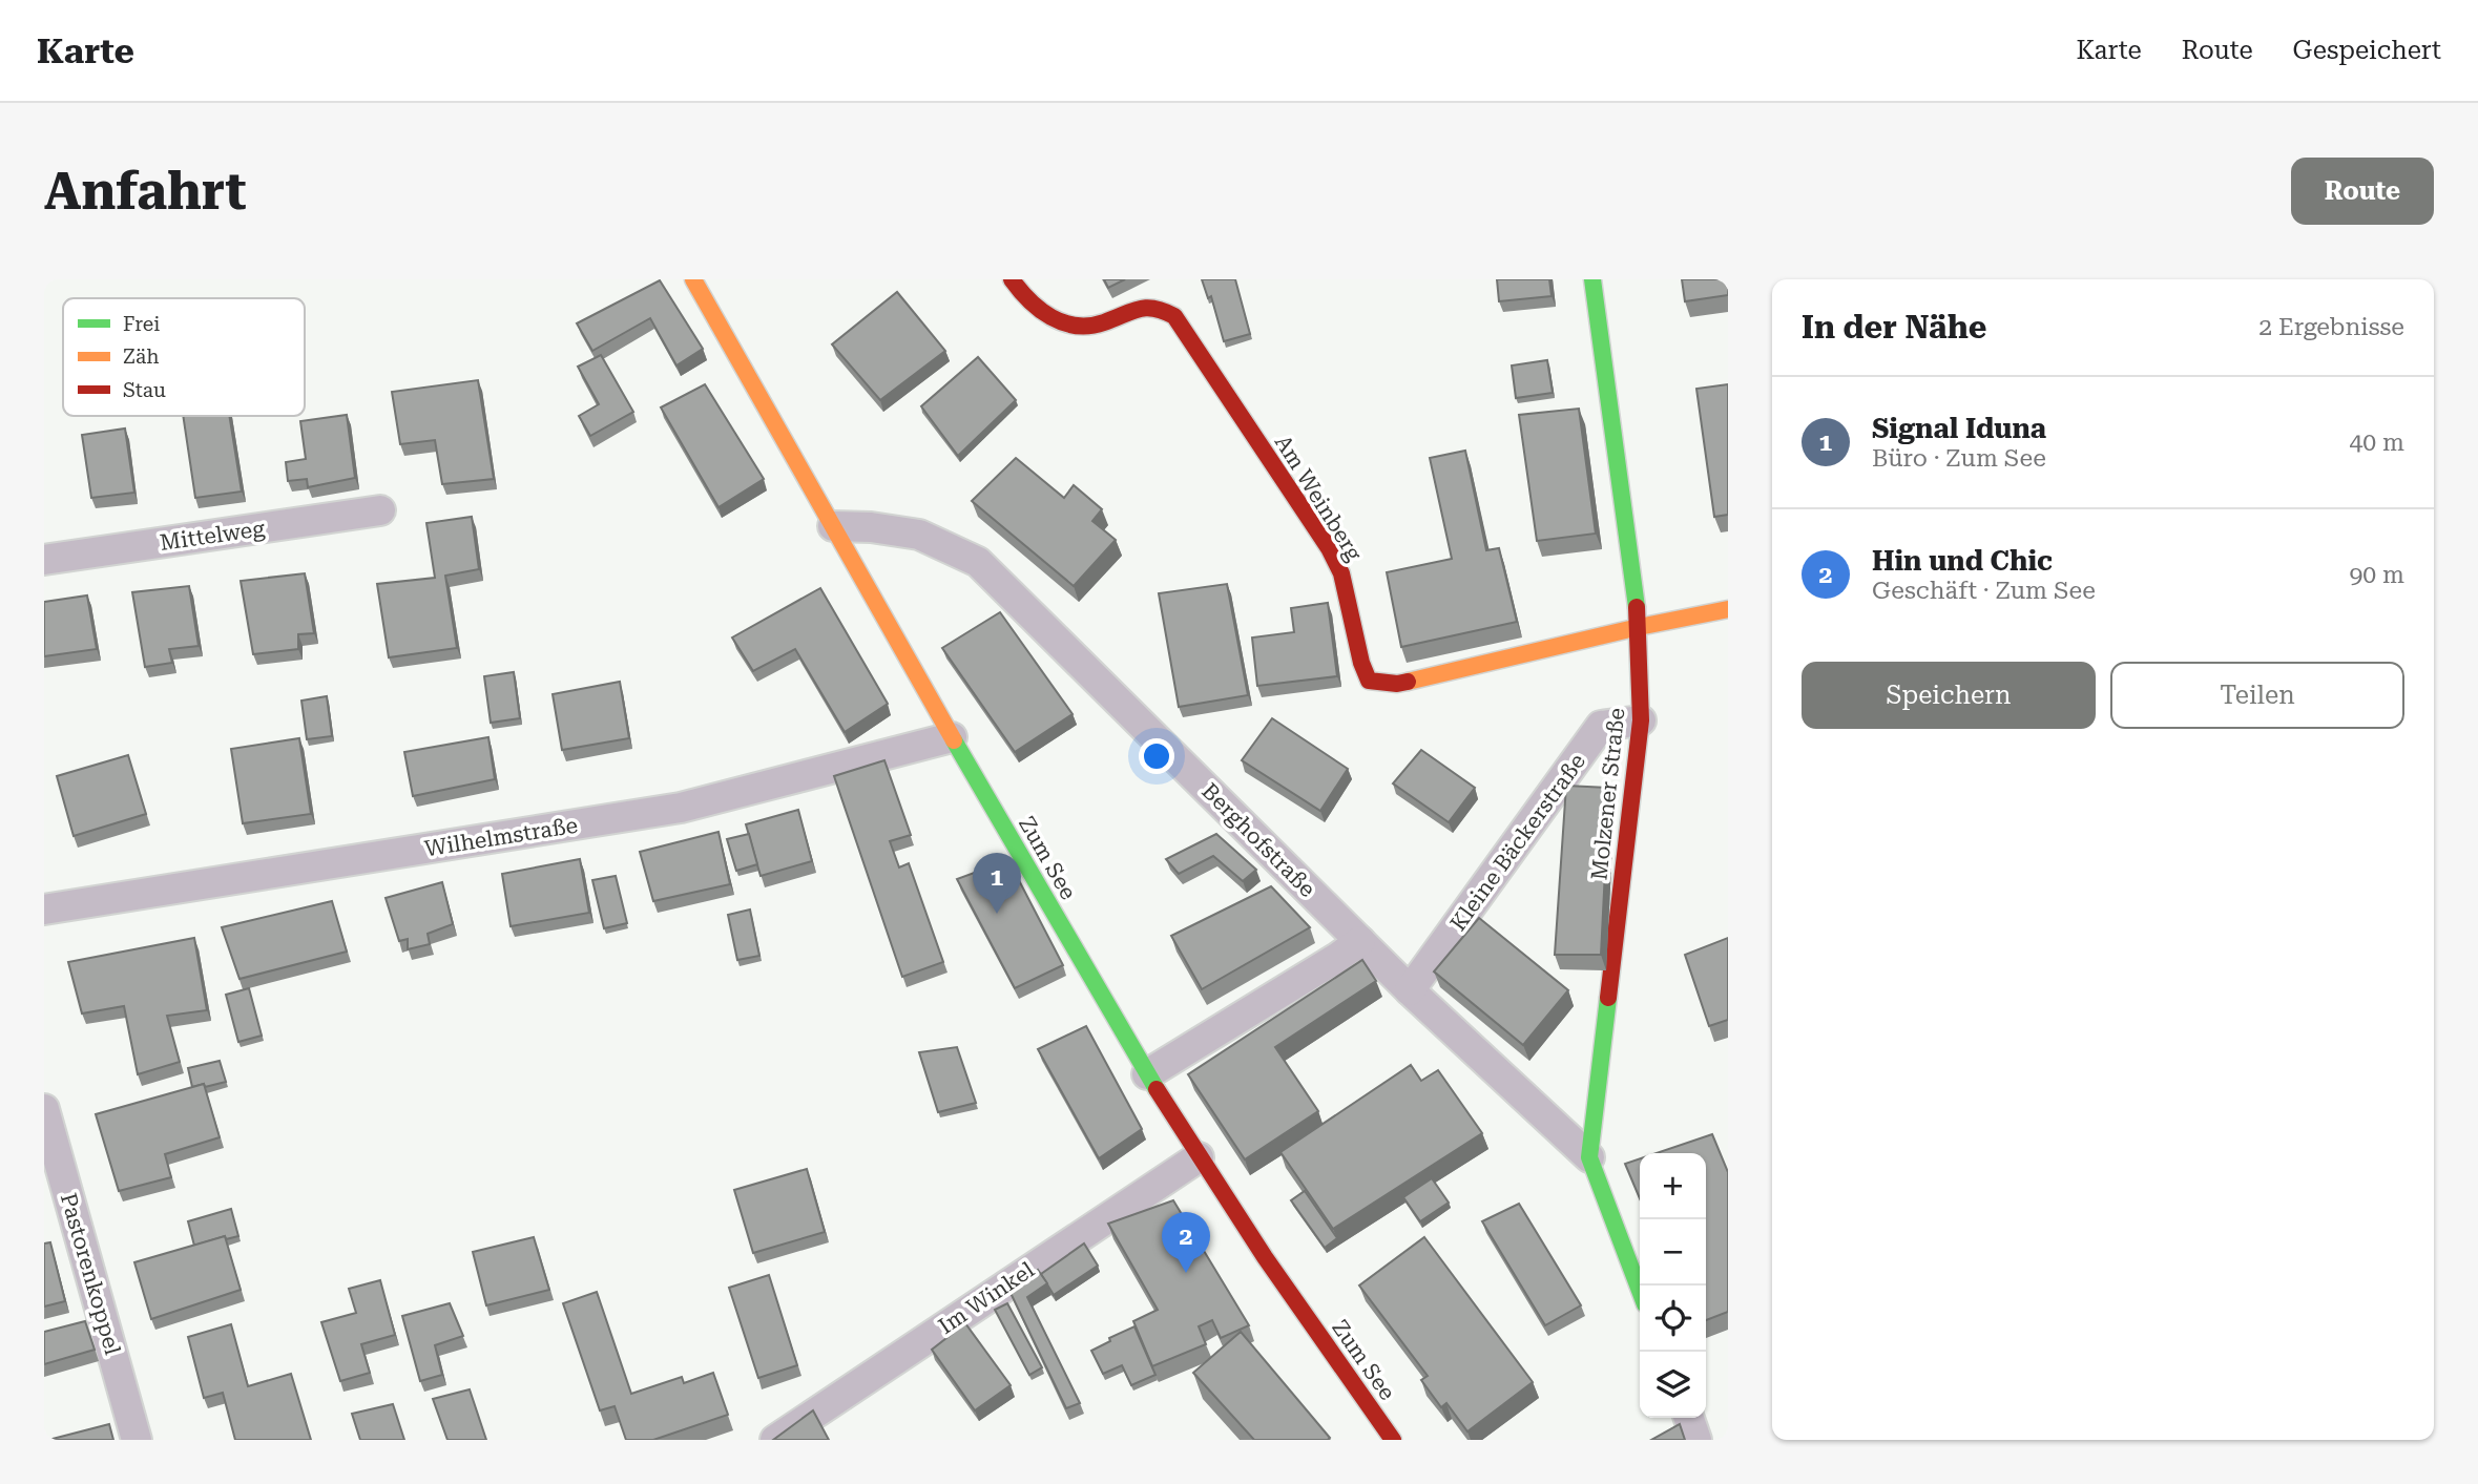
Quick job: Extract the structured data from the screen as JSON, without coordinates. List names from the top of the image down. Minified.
{"streets":{"street":["Am Weinberg","Mittelweg","Molzener Straße","Wilhelmstraße","Berghofstraße","Kleine Bäckerstraße","Zum See","Pastorenkoppel","Im Winkel"]},"crossings":[["Am Weinberg","Molzener Straße"],["Molzener Straße","Berghofstraße"],["Molzener Straße","Kleine Bäckerstraße"],["Wilhelmstraße","Zum See"],["Berghofstraße","Kleine Bäckerstraße"],["Berghofstraße","Zum See"],["Zum See","Im Winkel"]],"legend":["Frei","Zäh","Stau"],"page":{"header":"Karte","nav":["Karte","Route","Gespeichert"],"buttons":["Route",["Speichern","Teilen"]],"title":"Anfahrt","heading":["In der Nähe","2 Ergebnisse"],"list":[{"mark":"1","name":"Signal Iduna","note":"Büro · Zum See","value":"40 m"},{"mark":"2","name":"Hin und Chic","note":"Geschäft · Zum See","value":"90 m"}],"pins":["1","2"],"map_buttons":["+","−"]}}
